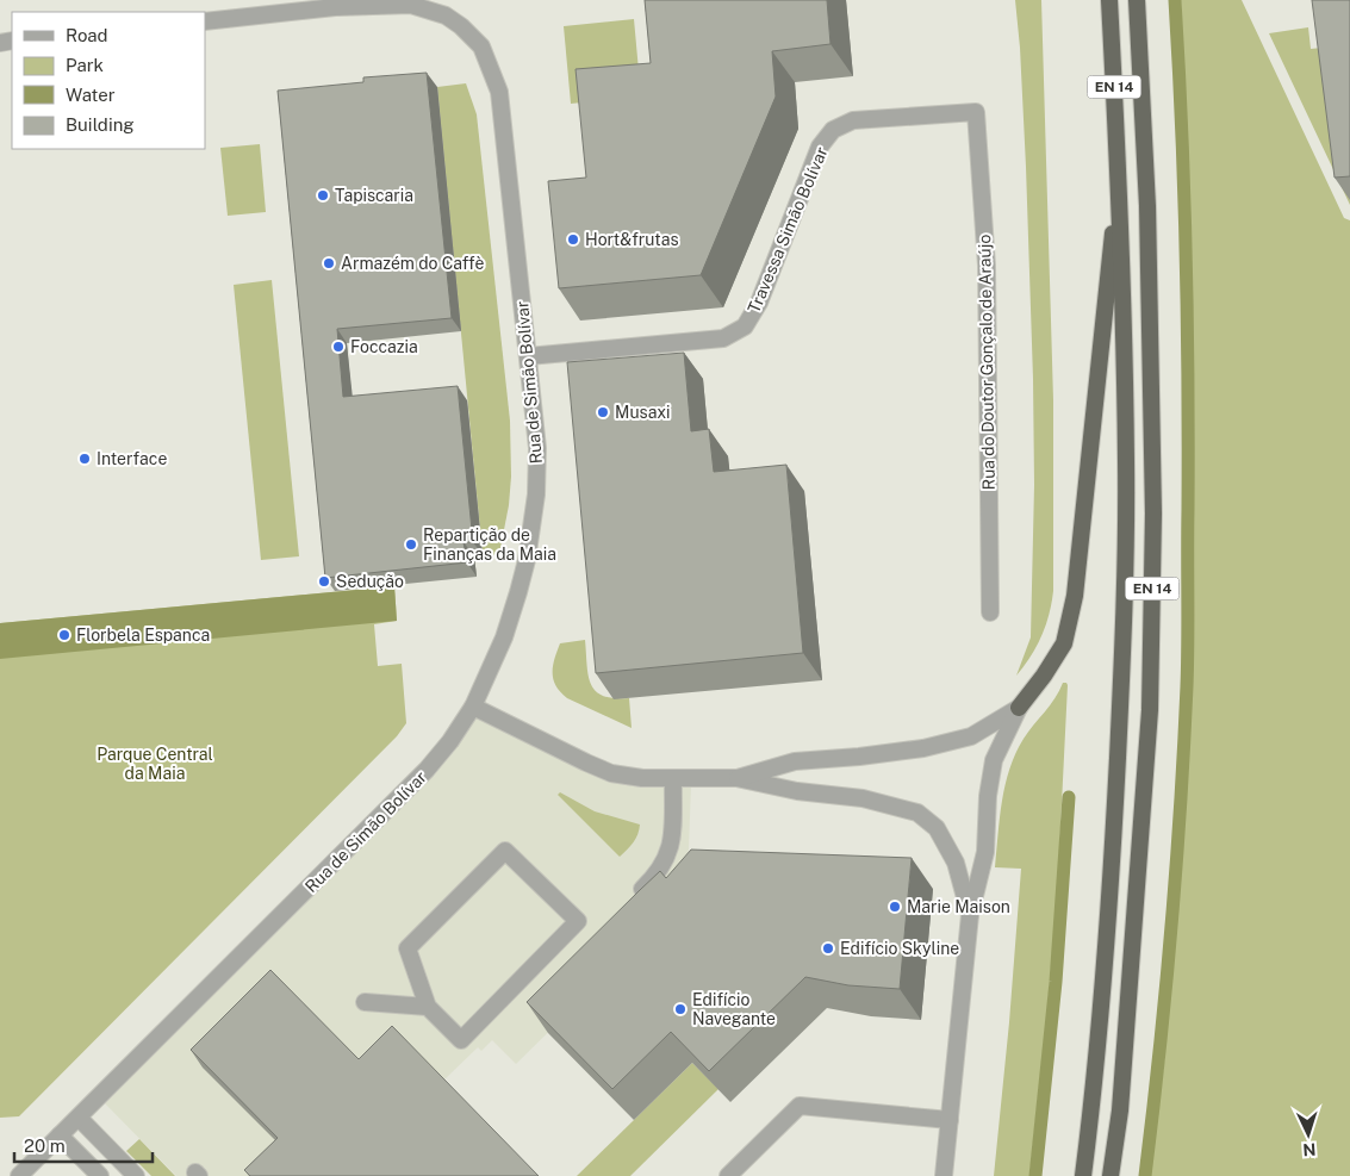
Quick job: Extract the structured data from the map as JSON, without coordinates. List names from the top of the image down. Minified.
{"streets":{"highway":["EN 14"],"street":["Travessa Simão Bolívar","Rua do Doutor Gonçalo de Araújo","Rua de Simão Bolívar"]},"crossings":[["Travessa Simão Bolívar","Rua do Doutor Gonçalo de Araújo"],["Travessa Simão Bolívar","Rua de Simão Bolívar"]],"parks":["Parque Central da Maia"],"places":["Tapiscaria","Hort&frutas","Armazém do Caffè","Foccazia","Musaxi","Interface","Repartição de Finanças da Maia","Sedução","Florbela Espanca","Marie Maison","Edifício Skyline","Edifício Navegante"],"legend":["Road","Park","Water","Building"],"scale_bar":"20 m","north":"bottom"}
